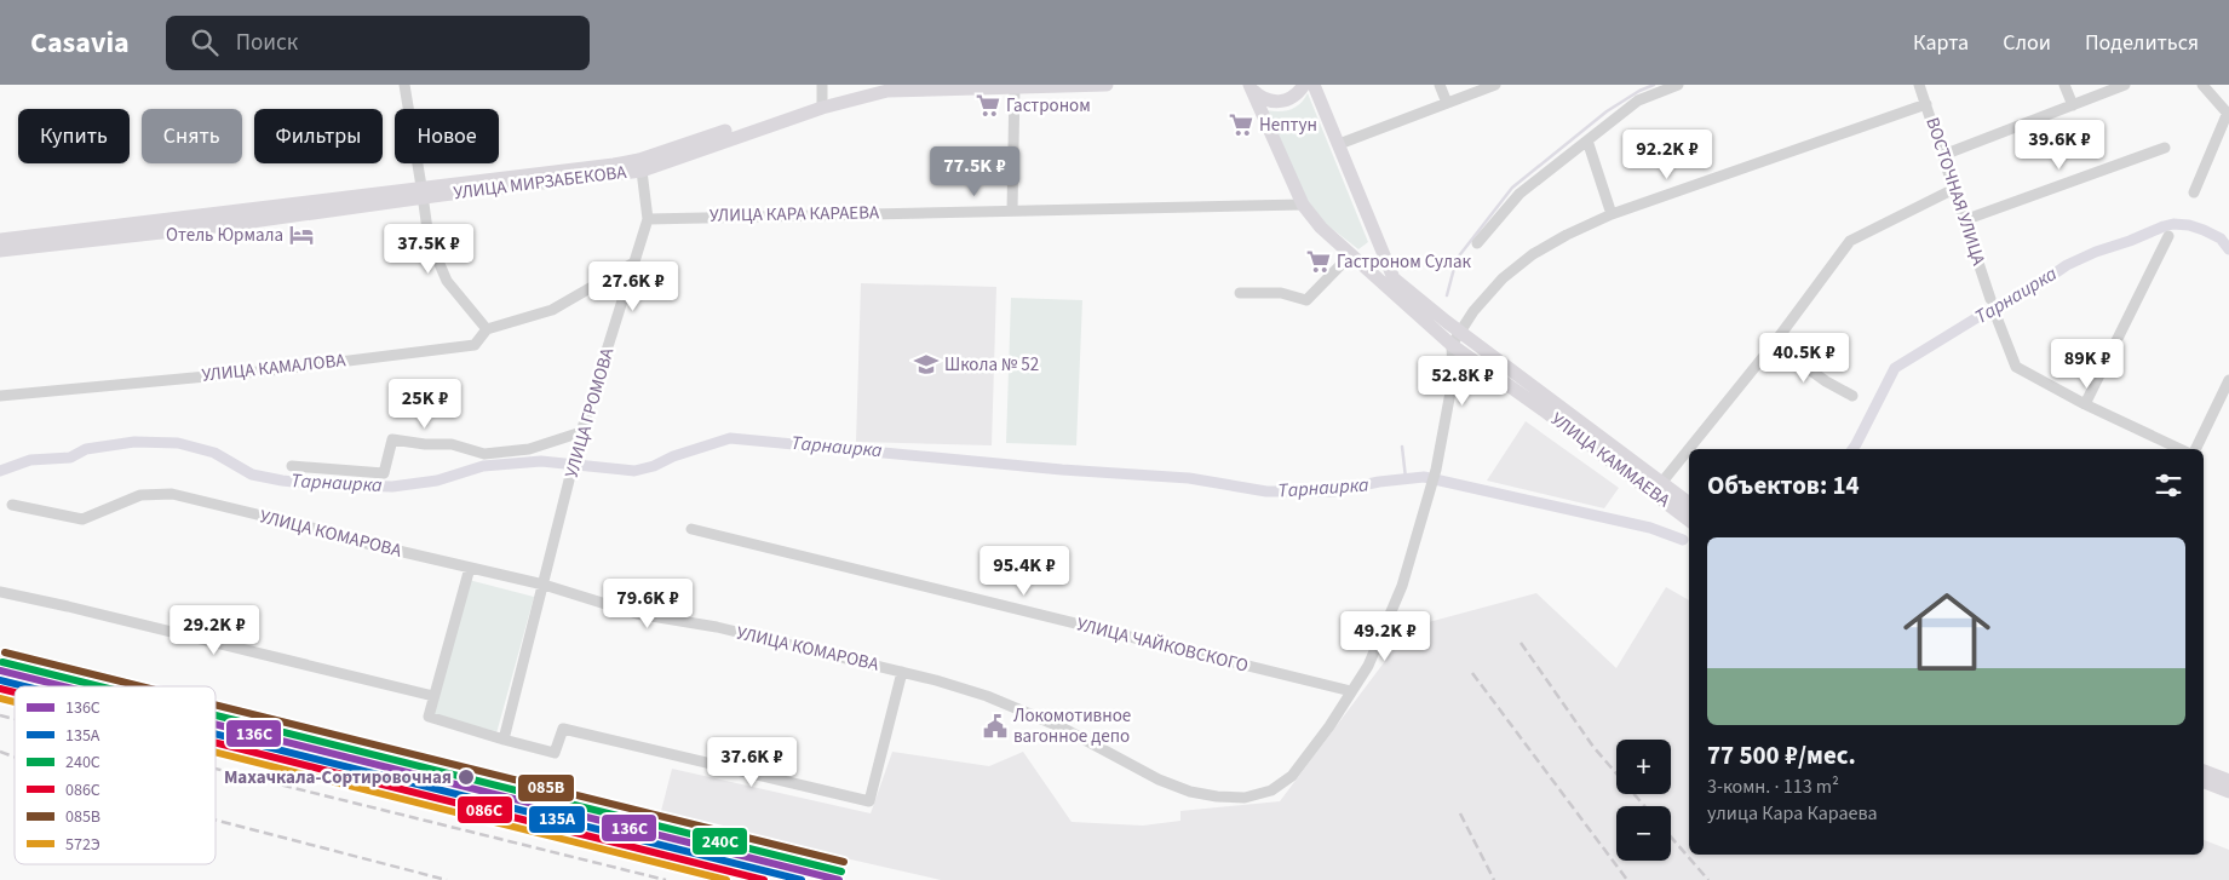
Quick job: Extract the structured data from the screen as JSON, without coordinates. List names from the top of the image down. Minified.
{"streets":{"main road":["УЛИЦА МИРЗАБЕКОВА","УЛИЦА КАММАЕВА"],"street":["ВОСТОЧНАЯ УЛИЦА","УЛИЦА КАРА КАРАЕВА","УЛИЦА КАМАЛОВА","УЛИЦА ГРОМОВА","УЛИЦА КОМАРОВА","УЛИЦА ЧАЙКОВСКОГО"]},"crossings":[["УЛИЦА МИРЗАБЕКОВА","УЛИЦА ГРОМОВА"],["УЛИЦА КАРА КАРАЕВА","УЛИЦА ГРОМОВА"],["УЛИЦА КАМАЛОВА","УЛИЦА ГРОМОВА"],["УЛИЦА ГРОМОВА","УЛИЦА КОМАРОВА"],["УЛИЦА КОМАРОВА","УЛИЦА ЧАЙКОВСКОГО"]],"water":["Тарнаирка"],"places":{"supermarket":["Гастроном","Нептун","Гастроном Сулак"],"hotel":["Отель Юрмала"],"school or university":["Школа № 52"],"public building":["Локомотивное вагонное депо"],"other":["Махачкала-Сортировочная"]},"lines":["transit line 085В","transit line 240С","transit line 136С","transit line 135А","transit line 086С","transit line 572Э"],"legend":["136С","135А","240С","086С","085В","572Э"],"page":{"header":"Casavia","search":"Поиск","nav":["Карта","Слои","Поделиться"],"chip":["Купить","Снять","Фильтры","Новое"],"price":["39.6K ₽","92.2K ₽","77.5K ₽","37.5K ₽","27.6K ₽","40.5K ₽","89K ₽","52.8K ₽","25K ₽","95.4K ₽","79.6K ₽","29.2K ₽","49.2K ₽","37.6K ₽"],"heading":"Объектов: 14","list":[{"name":"77 500 ₽/мес.","note":"3-комн. · 113 m² · улица Кара Караева"}],"map_buttons":["+","−"]}}
